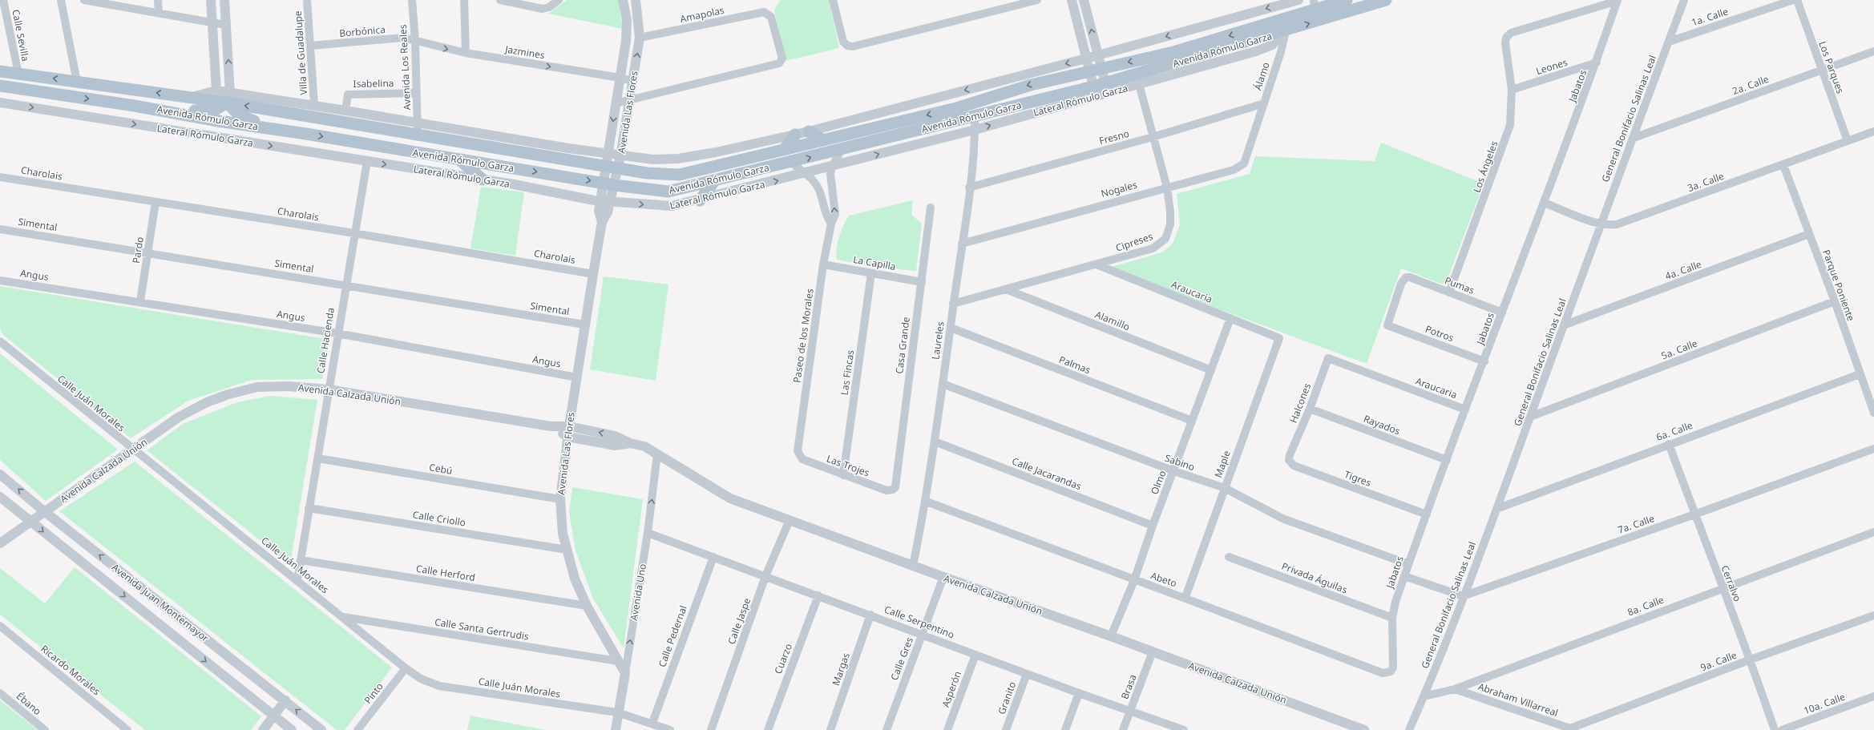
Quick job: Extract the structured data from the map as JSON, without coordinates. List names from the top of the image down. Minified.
{"streets":{"main road":["Avenida Rómulo Garza"],"street":["Amapolas","1a. Calle","Borbónica","Calle Sevilla","Jazmines","Villa de Guadalupe","Leones","Avenida Los Reales","Los Parques","Álamo","Isabelina","2a. Calle","Jabatos","Lateral Rómulo Garza","Avenida Las Flores","General Bonifacio Salinas Leal","Fresno","Los Ángeles","Charolais","3a. Calle","Nogales","Simental","Cipreses","Pardo","La Capilla","4a. Calle","Angus","Pumas","Parque Poniente","Araucaria","Alamillo","Potros","Paseo de los Morales","Calle Hacienda","Laureles","Casa Grande","5a. Calle","Palmas","Las Fincas","Avenida Calzada Unión","Calle Juán Morales","Halcones","Rayados","6a. Calle","Sabino","Maple","Las Trojes","Cebú","Calle Jacarandas","Tigres","Olmo","Calle Criollo","7a. Calle","Calle Herford","Privada Águilas","Abeto","Cerralvo","Avenida Uno","Avenida Juan Montemayor","8a. Calle","Calle Jaspe","Calle Serpentino","Calle Santa Gertrudis","Calle Pedernal","Cuarzo","Calle Gres","9a. Calle","Margas","Ricardo Morales","Brasa","Asperón","Pinto","Granito","Abraham Villarreal","Ébano","10a. Calle"]},"crossings":[["Amapolas","Avenida Las Flores"],["1a. Calle","General Bonifacio Salinas Leal"],["Borbónica","Jazmines"],["Borbónica","Villa de Guadalupe"],["Borbónica","Avenida Los Reales"],["Calle Sevilla","Avenida Rómulo Garza"],["Avenida Rómulo Garza","Avenida Los Reales"],["Avenida Rómulo Garza","Álamo"],["Avenida Rómulo Garza","Lateral Rómulo Garza"],["Avenida Rómulo Garza","Avenida Las Flores"],["Avenida Rómulo Garza","Paseo de los Morales"],["Avenida Rómulo Garza","Laureles"],["Jazmines","Avenida Los Reales"],["Jazmines","Avenida Las Flores"],["Leones","Jabatos"],["Leones","Los Ángeles"],["Avenida Los Reales","Isabelina"],["Los Parques","2a. Calle"],["Los Parques","3a. Calle"],["Álamo","Lateral Rómulo Garza"],["Álamo","Fresno"],["Álamo","Nogales"],["2a. Calle","General Bonifacio Salinas Leal"],["Jabatos","Los Ángeles"],["Jabatos","3a. Calle"],["Jabatos","Pumas"],["Jabatos","Araucaria"],["Jabatos","Potros"],["Jabatos","Rayados"],["Jabatos","Sabino"],["Jabatos","Tigres"],["Jabatos","Privada Águilas"],["Jabatos","Abeto"],["Lateral Rómulo Garza","Avenida Las Flores"],["Lateral Rómulo Garza","Cipreses"],["Lateral Rómulo Garza","Paseo de los Morales"],["Lateral Rómulo Garza","Calle Hacienda"],["Lateral Rómulo Garza","Laureles"],["Avenida Las Flores","Charolais"],["Avenida Las Flores","Simental"],["Avenida Las Flores","Angus"],["Avenida Las Flores","Avenida Calzada Unión"],["Avenida Las Flores","Cebú"],["Avenida Las Flores","Calle Criollo"],["Avenida Las Flores","Calle Herford"],["Avenida Las Flores","Avenida Uno"],["Avenida Las Flores","Calle Santa Gertrudis"],["General Bonifacio Salinas Leal","3a. Calle"],["General Bonifacio Salinas Leal","4a. Calle"],["General Bonifacio Salinas Leal","5a. Calle"],["General Bonifacio Salinas Leal","6a. Calle"],["General Bonifacio Salinas Leal","7a. Calle"],["General Bonifacio Salinas Leal","8a. Calle"],["Fresno","Cipreses"],["Fresno","Laureles"],["Los Ángeles","Pumas"],["Charolais","Pardo"],["Charolais","Calle Hacienda"],["3a. Calle","Parque Poniente"],["Nogales","Cipreses"],["Nogales","Laureles"],["Simental","Pardo"],["Simental","Calle Hacienda"],["Cipreses","Araucaria"],["Cipreses","Alamillo"],["Cipreses","Laureles"],["Pardo","Angus"],["La Capilla","Paseo de los Morales"],["La Capilla","Casa Grande"],["La Capilla","Las Fincas"],["4a. Calle","Parque Poniente"],["Angus","Calle Hacienda"],["Pumas","Potros"],["Parque Poniente","5a. Calle"],["Parque Poniente","6a. Calle"],["Araucaria","Halcones"],["Araucaria","Maple"],["Araucaria","Olmo"],["Alamillo","Olmo"],["Paseo de los Morales","Las Trojes"],["Calle Hacienda","Avenida Calzada Unión"],["Calle Hacienda","Calle Juán Morales"],["Calle Hacienda","Cebú"],["Calle Hacienda","Calle Criollo"],["Calle Hacienda","Calle Herford"],["Laureles","Palmas"],["Laureles","Avenida Calzada Unión"],["Laureles","Sabino"],["Laureles","Calle Jacarandas"],["Laureles","Abeto"],["Casa Grande","Las Trojes"],["Palmas","Olmo"],["Las Fincas","Las Trojes"],["Avenida Calzada Unión","Calle Juán Morales"],["Avenida Calzada Unión","Olmo"],["Avenida Calzada Unión","Avenida Uno"],["Avenida Calzada Unión","Avenida Juan Montemayor"],["Avenida Calzada Unión","Calle Jaspe"],["Avenida Calzada Unión","Calle Gres"],["Avenida Calzada Unión","Brasa"],["Calle Juán Morales","Avenida Uno"],["Calle Juán Morales","Calle Santa Gertrudis"],["Calle Juán Morales","Calle Pedernal"],["Calle Juán Morales","Pinto"],["Halcones","Rayados"],["Halcones","Tigres"],["6a. Calle","Cerralvo"],["Sabino","Maple"],["Sabino","Olmo"],["Maple","Abeto"],["Calle Jacarandas","Olmo"],["Olmo","Abeto"],["7a. Calle","Cerralvo"],["Cerralvo","8a. Calle"],["Cerralvo","9a. Calle"],["Avenida Uno","Calle Serpentino"],["8a. Calle","Abraham Villarreal"],["Calle Jaspe","Calle Serpentino"],["Calle Serpentino","Calle Pedernal"],["Calle Serpentino","Cuarzo"],["Calle Serpentino","Calle Gres"],["Calle Serpentino","Margas"],["Calle Serpentino","Brasa"],["Calle Serpentino","Asperón"],["Calle Serpentino","Granito"],["9a. Calle","Abraham Villarreal"]],"one_way":["Avenida Uno"]}
